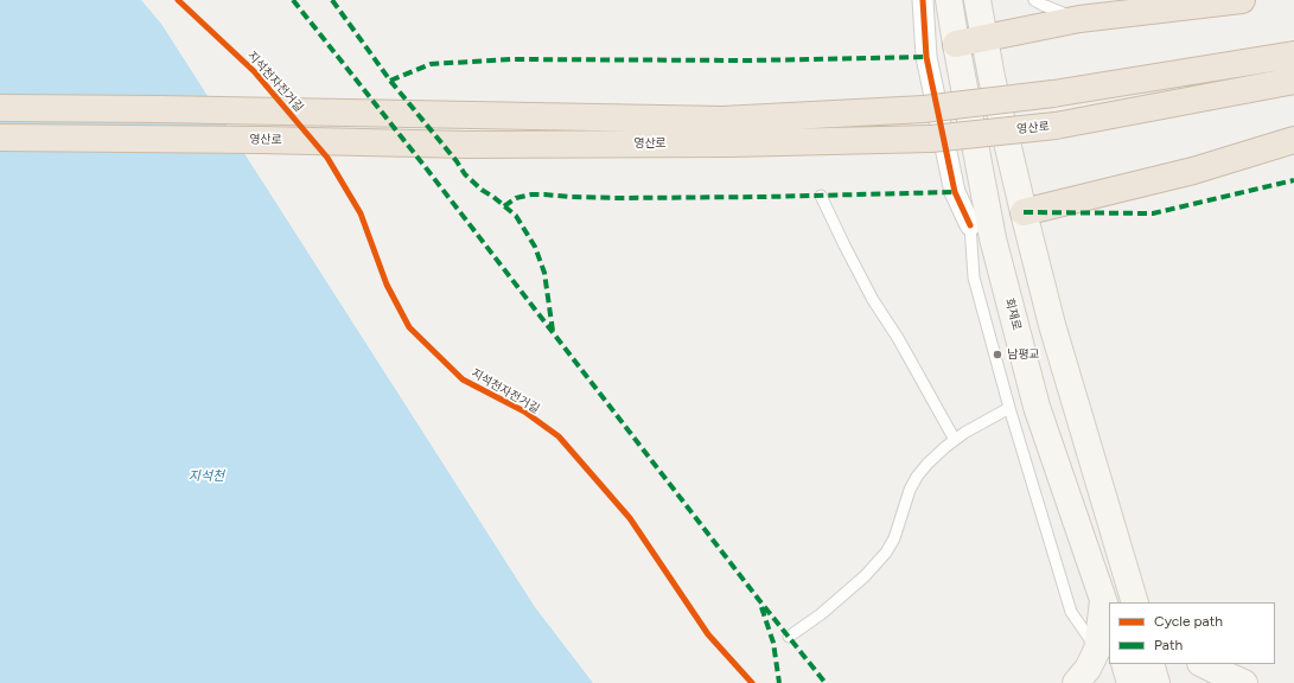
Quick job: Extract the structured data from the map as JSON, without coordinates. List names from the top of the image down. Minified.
{"streets":{"highway":["영산로"],"main road":["회재로"],"cycle path":["지석천자전거길"]},"water":["지석천"],"places":["남평교"],"legend":["Cycle path","Path"]}
